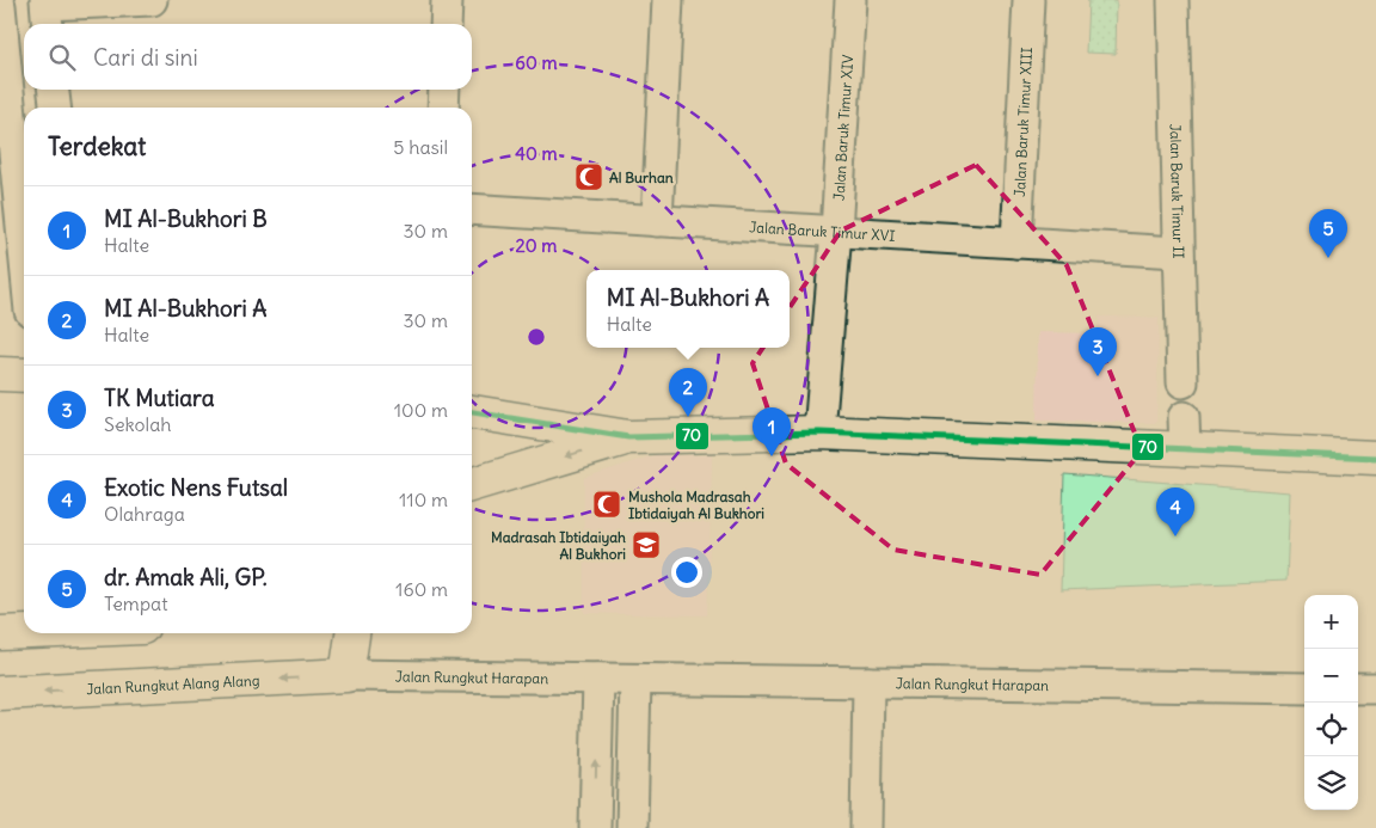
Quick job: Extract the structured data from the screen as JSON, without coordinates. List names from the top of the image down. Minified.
{"streets":{"street":["Jalan Baruk Timur XIII","Jalan Baruk Timur XIV","Jalan Baruk Timur II","Jalan Baruk Timur XVI","Jalan Rungkut Harapan","Jalan Rungkut Alang Alang"]},"crossings":[["Jalan Baruk Timur XIII","Jalan Baruk Timur XVI"],["Jalan Baruk Timur XIV","Jalan Baruk Timur XVI"],["Jalan Baruk Timur II","Jalan Baruk Timur XVI"],["Jalan Rungkut Harapan","Jalan Rungkut Alang Alang"]],"one_way":["Jalan Rungkut Alang Alang"],"places":{"mosque":["Al Burhan","Mushola Madrasah Ibtidaiyah Al Bukhori"],"school or university":["Madrasah Ibtidaiyah Al Bukhori"]},"lines":["transit line 70"],"page":{"search":"Cari di sini","heading":["Terdekat","5 hasil"],"list":[{"mark":"1","name":"MI Al-Bukhori B","note":"Halte","value":"30 m"},{"mark":"2","name":"MI Al-Bukhori A","note":"Halte","value":"30 m"},{"mark":"3","name":"TK Mutiara","note":"Sekolah","value":"100 m"},{"mark":"4","name":"Exotic Nens Futsal","note":"Olahraga","value":"110 m"},{"mark":"5","name":"dr. Amak Ali, GP.","note":"Tempat","value":"160 m"}],"pins":["5","3","2","1","4"],"popup":["MI Al-Bukhori A","Halte"],"map_buttons":["+","−"]},"rings":["60 m","40 m","20 m"]}
